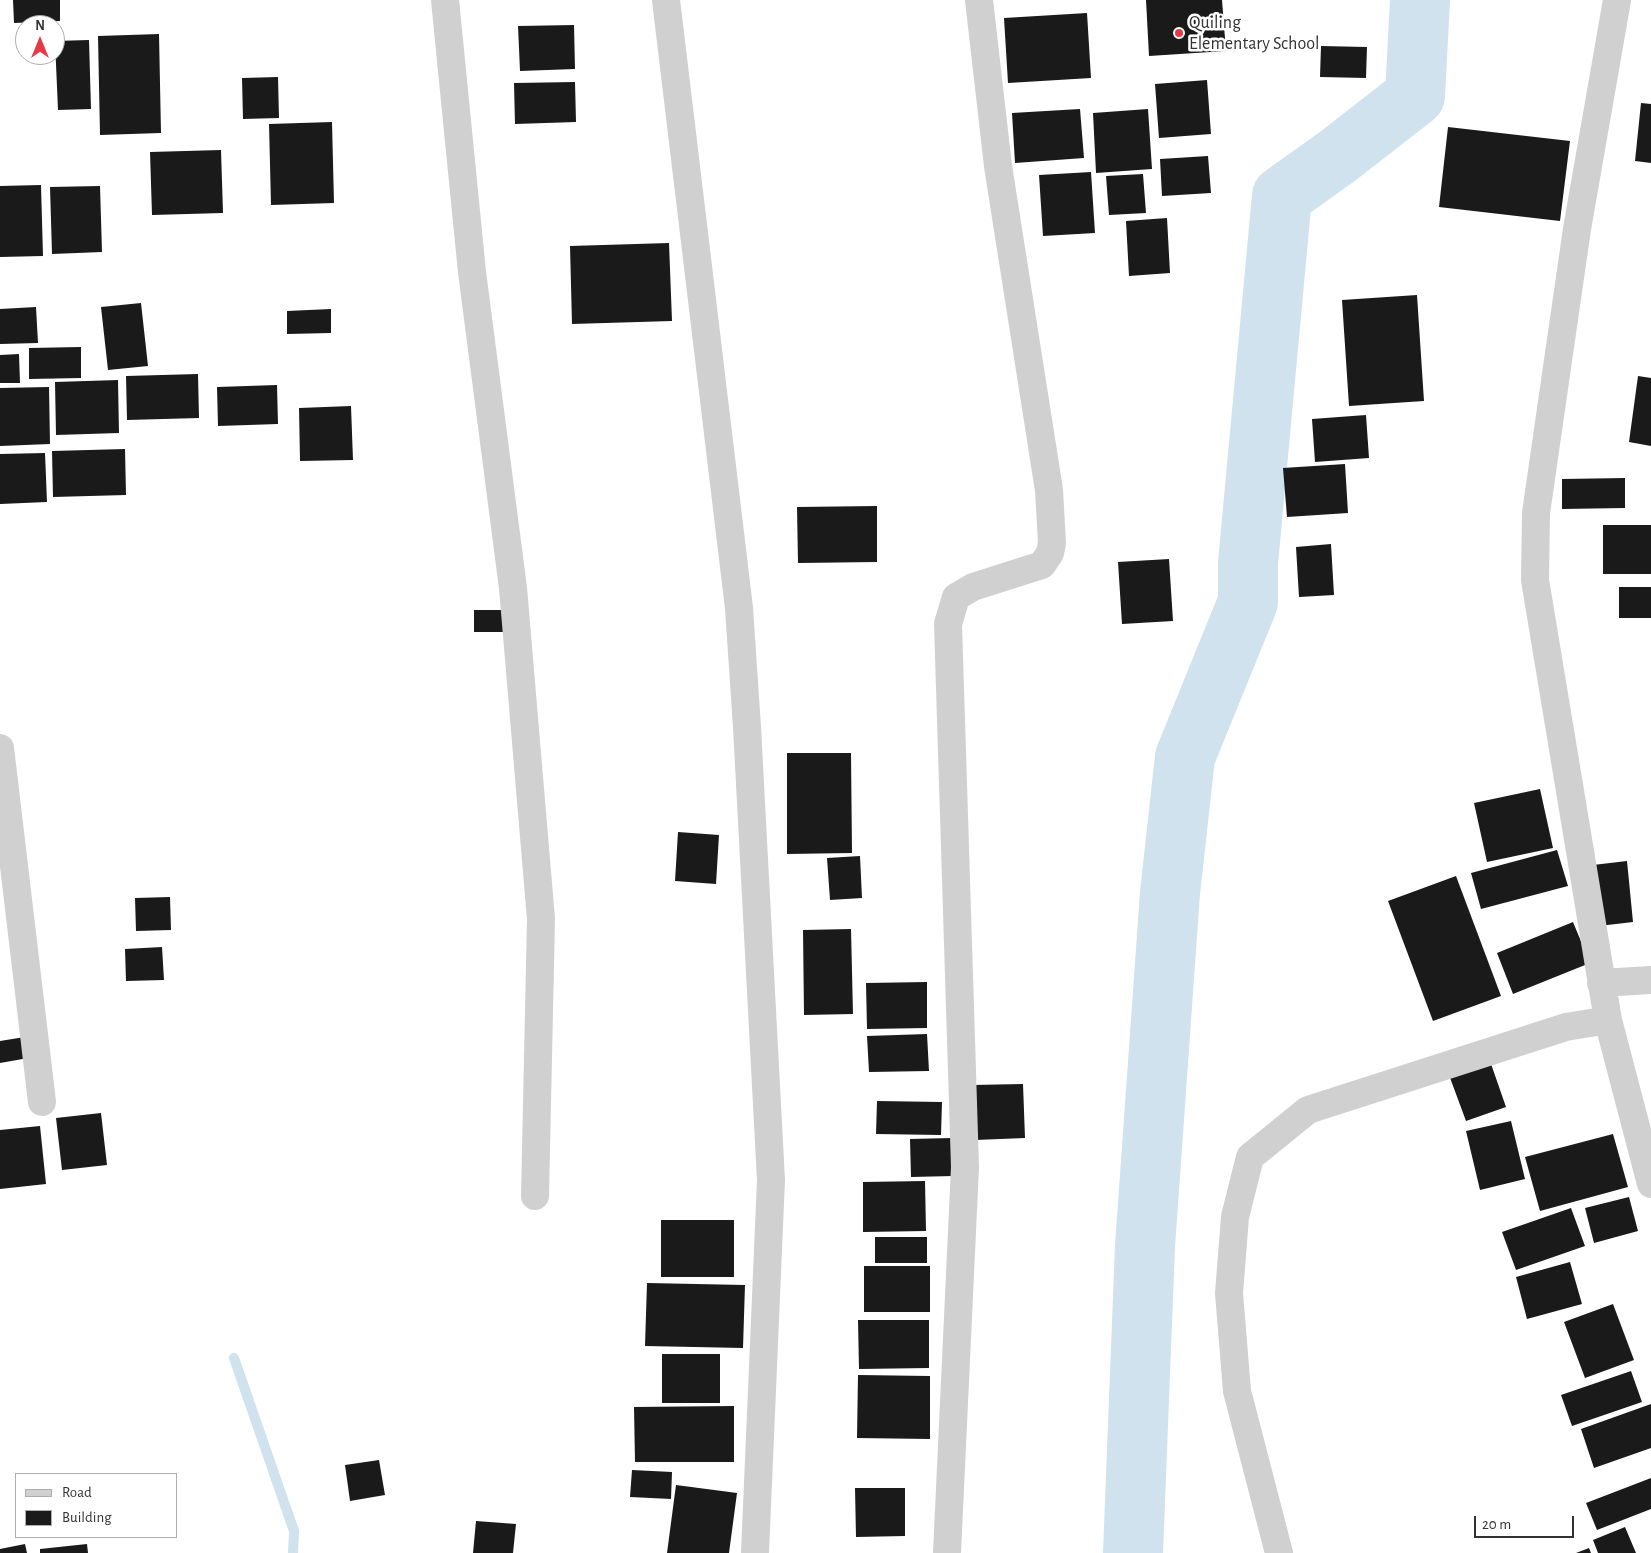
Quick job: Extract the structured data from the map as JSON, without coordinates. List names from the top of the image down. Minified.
{"places":["Quiling Elementary School"],"legend":["Road","Building"],"scale_bar":"20 m","north":"top"}
